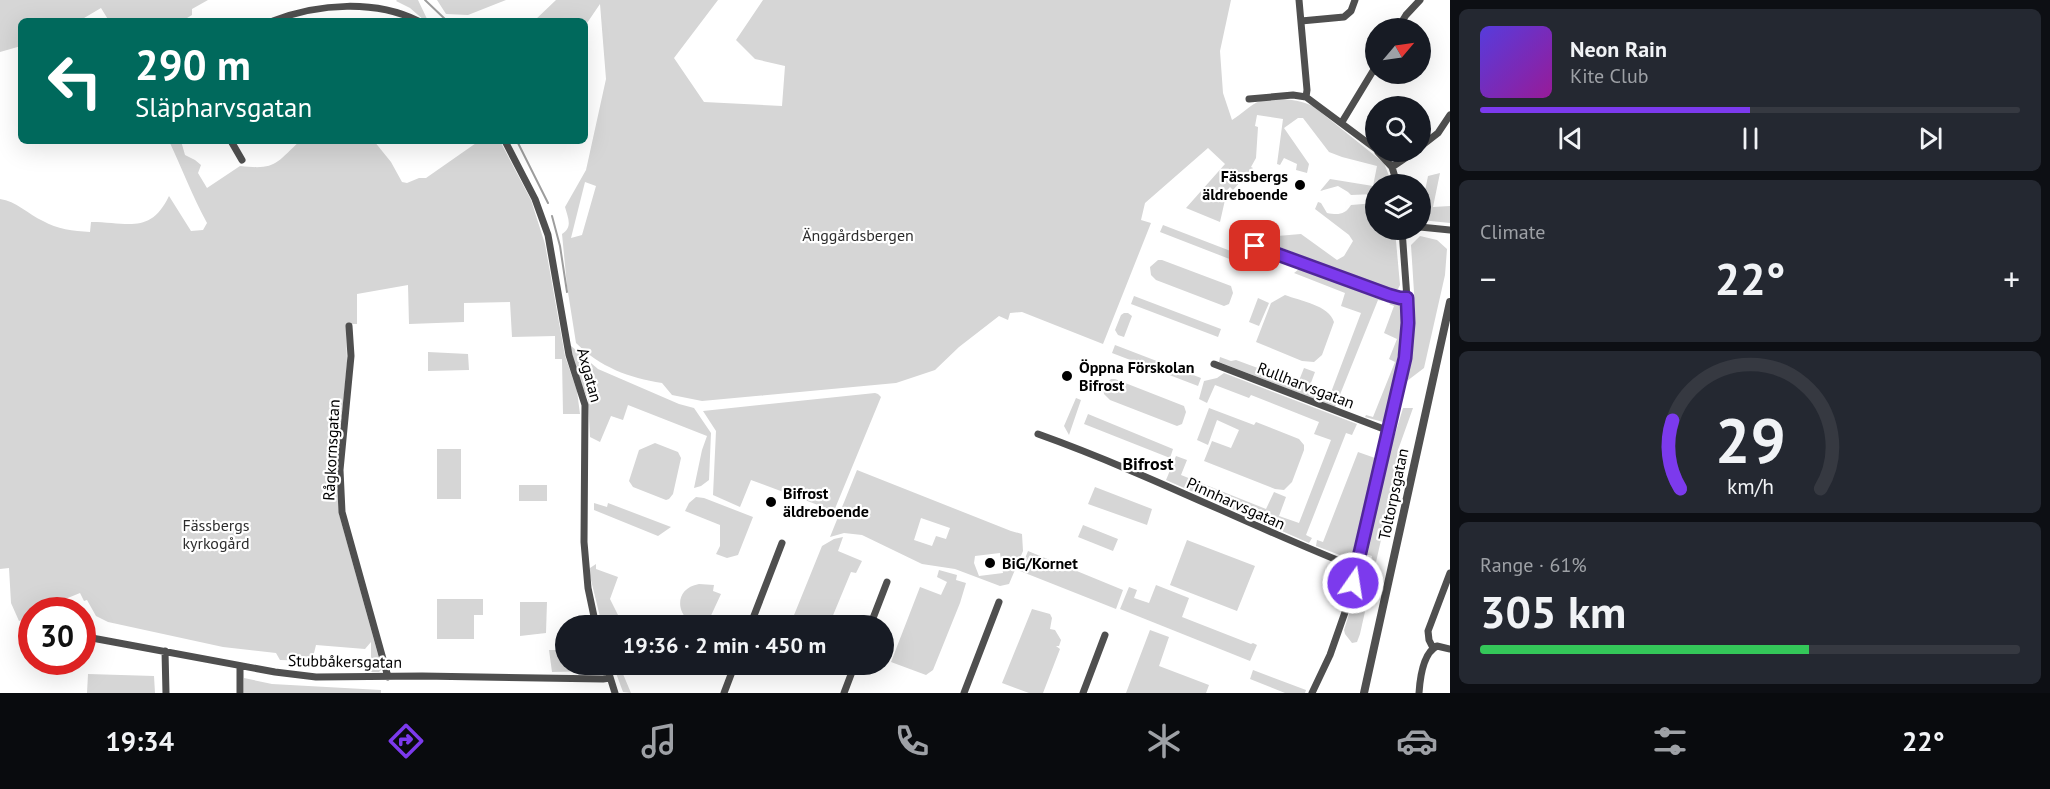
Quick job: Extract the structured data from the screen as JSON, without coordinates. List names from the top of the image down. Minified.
{"streets":{"street":["Axgatan","Rullharvsgatan","Rågkornsgatan","Toltorpsgatan","Pinnharvsgatan","Stubbåkersgatan"]},"crossings":[["Rågkornsgatan","Stubbåkersgatan"]],"districts":["Bifrost"],"parks":["Änggårdsbergen","Fässbergs kyrkogård"],"places":["Fässbergs äldreboende","Öppna Förskolan Bifrost","Bifrost äldreboende","BiG/Kornet"],"north":"top right","page":{"turn":["290 m","Släpharvsgatan"],"song":["Neon Rain","Kite Club"],"tile":["Climate",["Range · 61%","305 km"]],"heat":["−","22°","+"],"limit":"30","trip":"19:36 · 2 min · 450 m","tabs":["19:34","22°"],"gauge":["29","km/h"]}}
